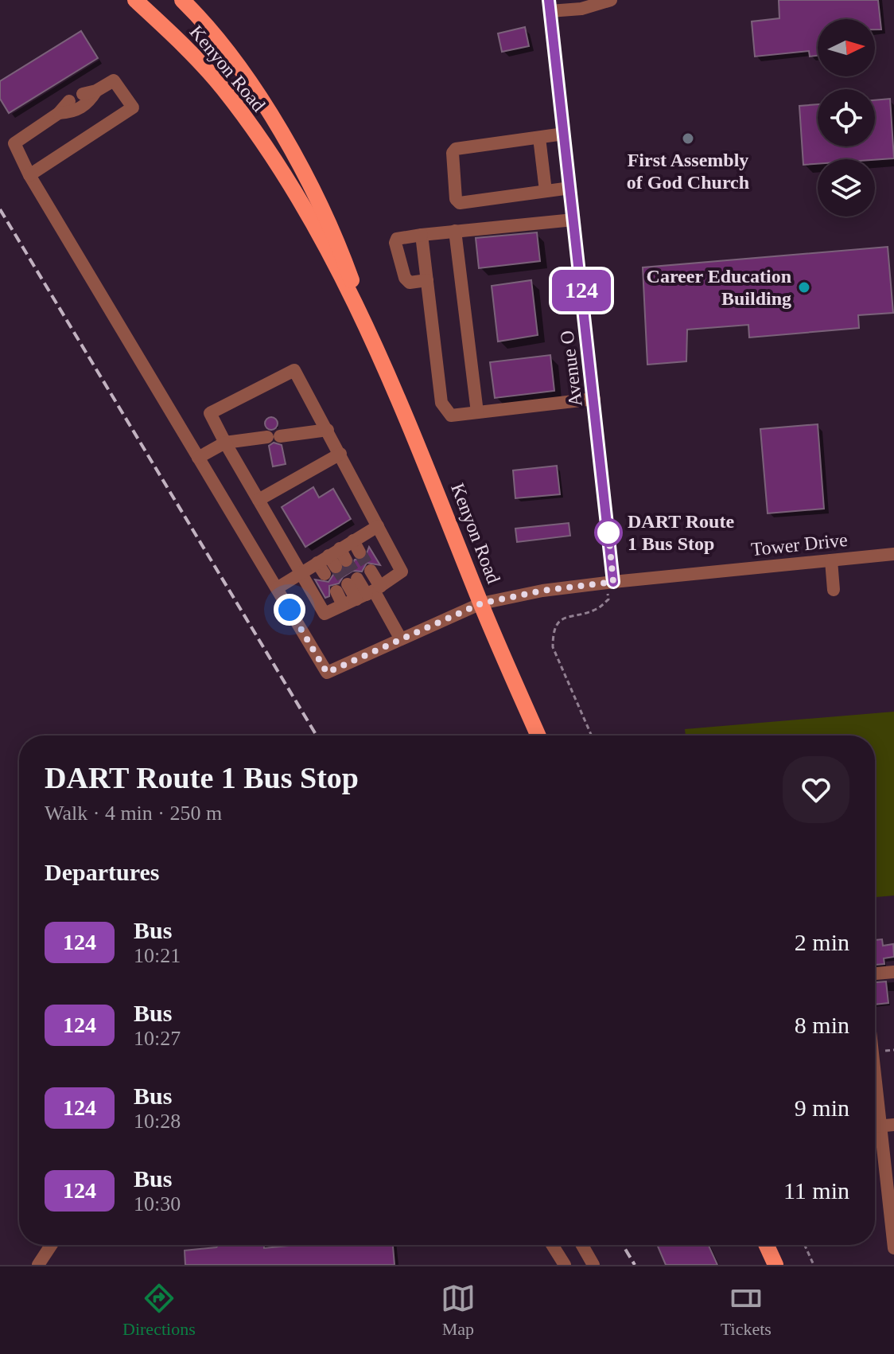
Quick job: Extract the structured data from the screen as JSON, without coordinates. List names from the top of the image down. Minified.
{"streets":{"main road":["Kenyon Road"],"street":["Avenue O","Tower Drive"]},"crossings":[["Kenyon Road","Tower Drive"],["Avenue O","Tower Drive"]],"places":["First Assembly of God Church","Career Education Building","DART Route 1 Bus Stop"],"lines":["bus line 124"],"north":"right","page":{"on_map":"124","heading":[["DART Route 1 Bus Stop","Walk · 4 min · 250 m"],"Departures"],"list":[{"mark":"124","name":"Bus","note":"10:21","value":"2 min"},{"mark":"124","name":"Bus","note":"10:27","value":"8 min"},{"mark":"124","name":"Bus","note":"10:28","value":"9 min"},{"mark":"124","name":"Bus","note":"10:30","value":"11 min"}],"tabs":["Directions","Map","Tickets"]}}
